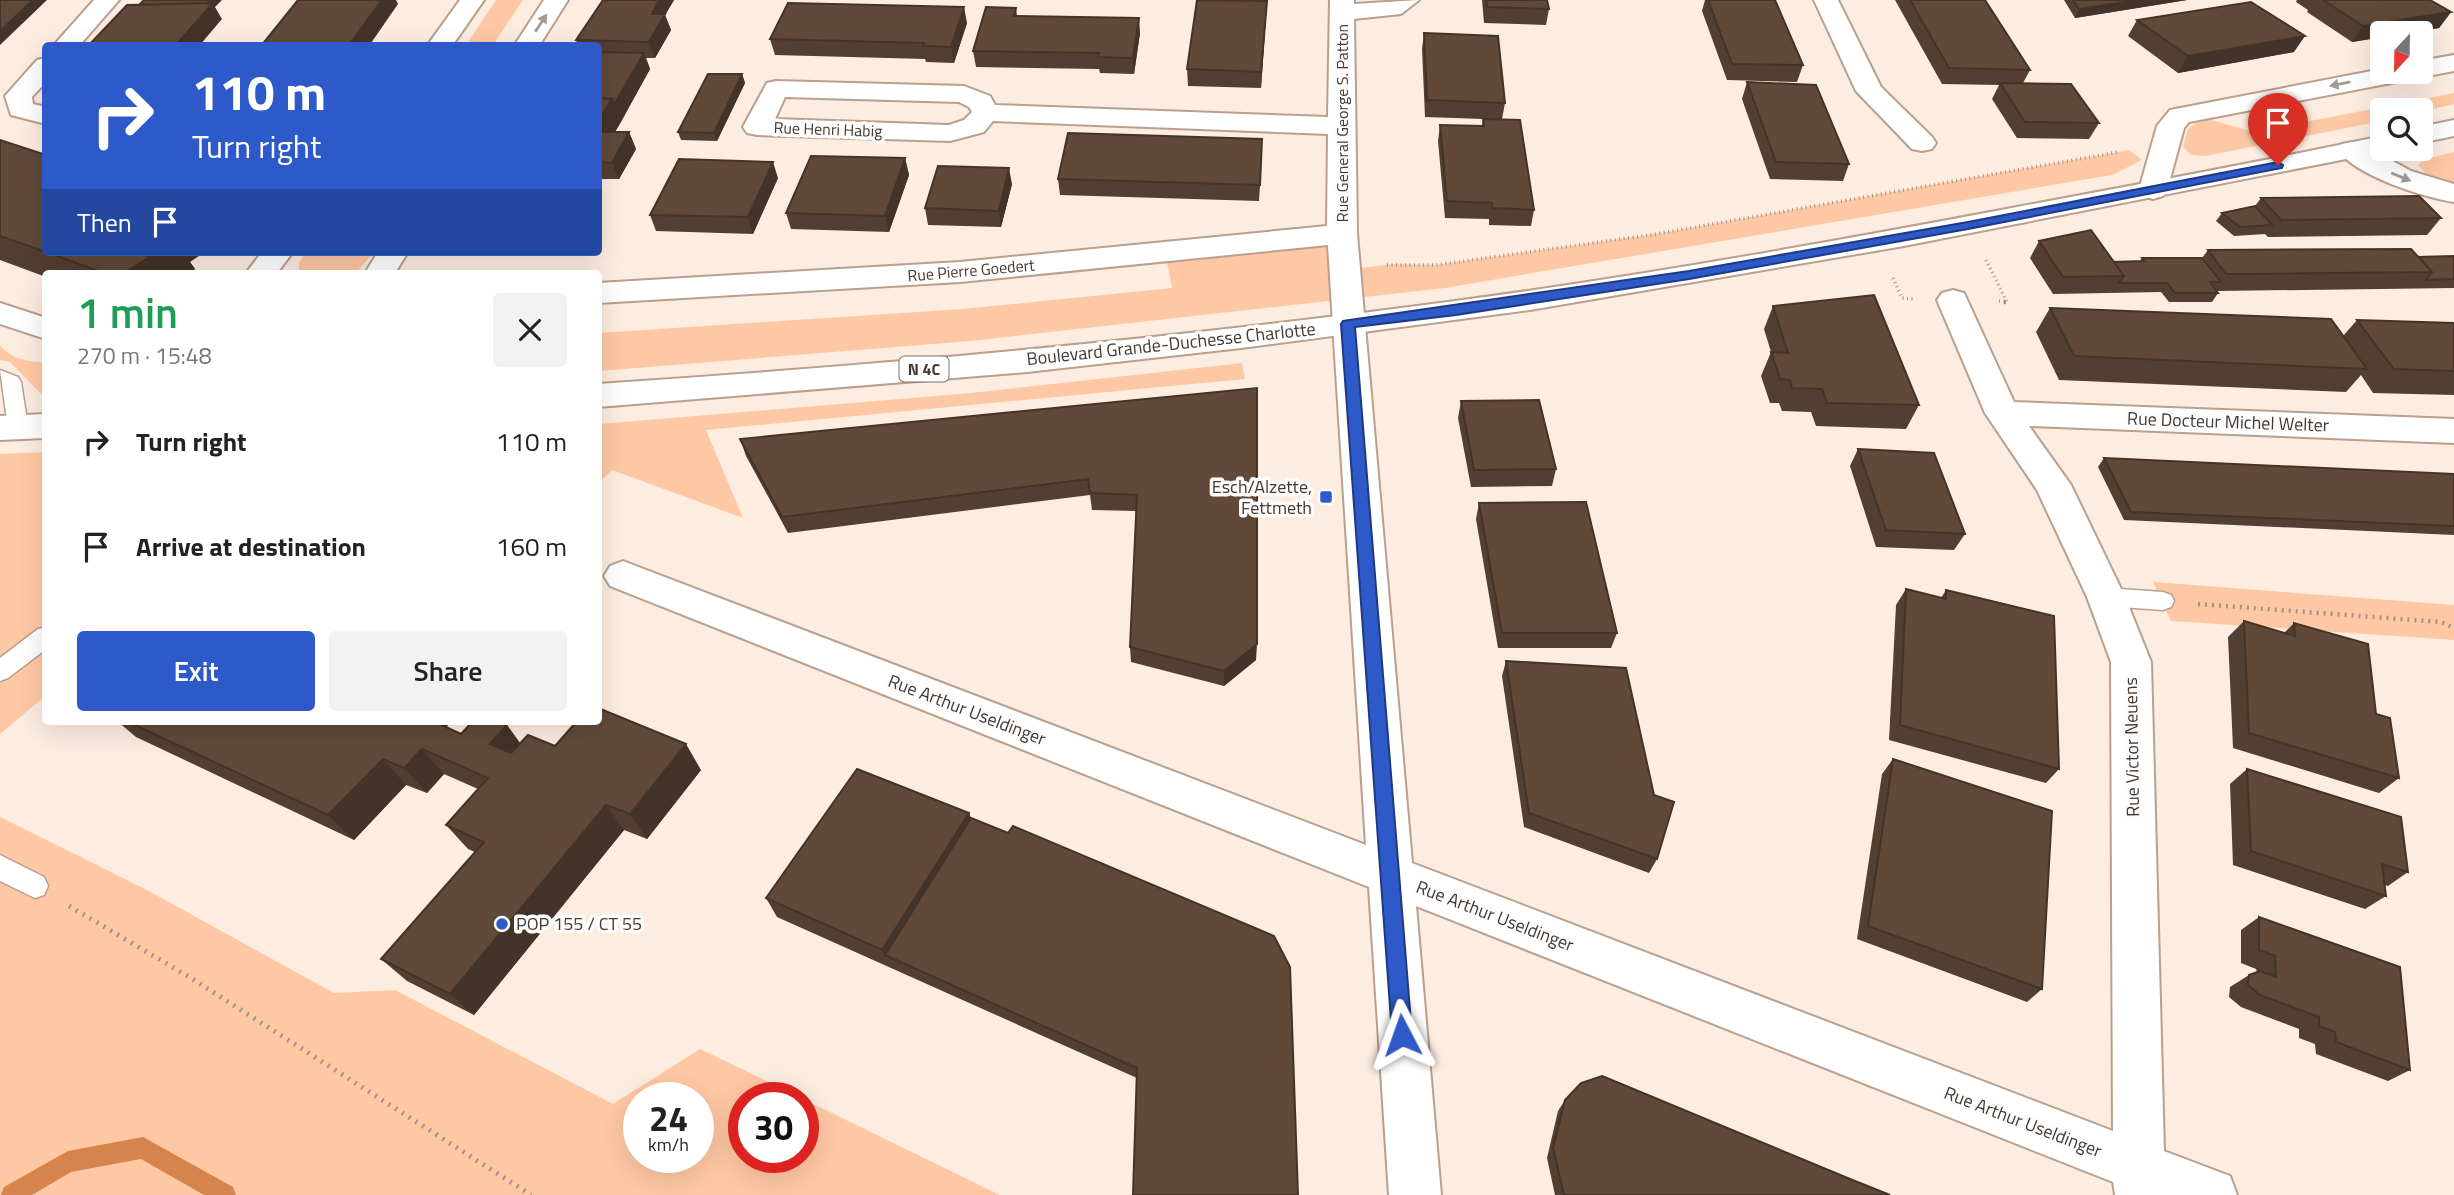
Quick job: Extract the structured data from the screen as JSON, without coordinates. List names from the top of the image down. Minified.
{"streets":{"street":["Rue General George S. Patton","Rue Henri Habig","Rue Pierre Goedert","Boulevard Grande-Duchesse Charlotte","N 4C","Rue Docteur Michel Welter","Rue Arthur Useldinger","Rue Victor Neuens"]},"crossings":[["Rue General George S. Patton","Rue Pierre Goedert"],["Rue General George S. Patton","Boulevard Grande-Duchesse Charlotte"],["Rue General George S. Patton","Rue Arthur Useldinger"],["Rue Docteur Michel Welter","Rue Victor Neuens"],["Rue Arthur Useldinger","Rue Victor Neuens"]],"places":{"transit":["Esch/Alzette, Fettmeth"],"other":["POP 155 / CT 55"]},"north":"bottom","page":{"turn":["110 m","Turn right"],"then":"Then","heading":["1 min","270 m · 15:48"],"list":[{"name":"Turn right","value":"110 m"},{"name":"Arrive at destination","value":"160 m"}],"buttons":["Exit","Share"],"speed":"24 km/h","limit":"30"}}
